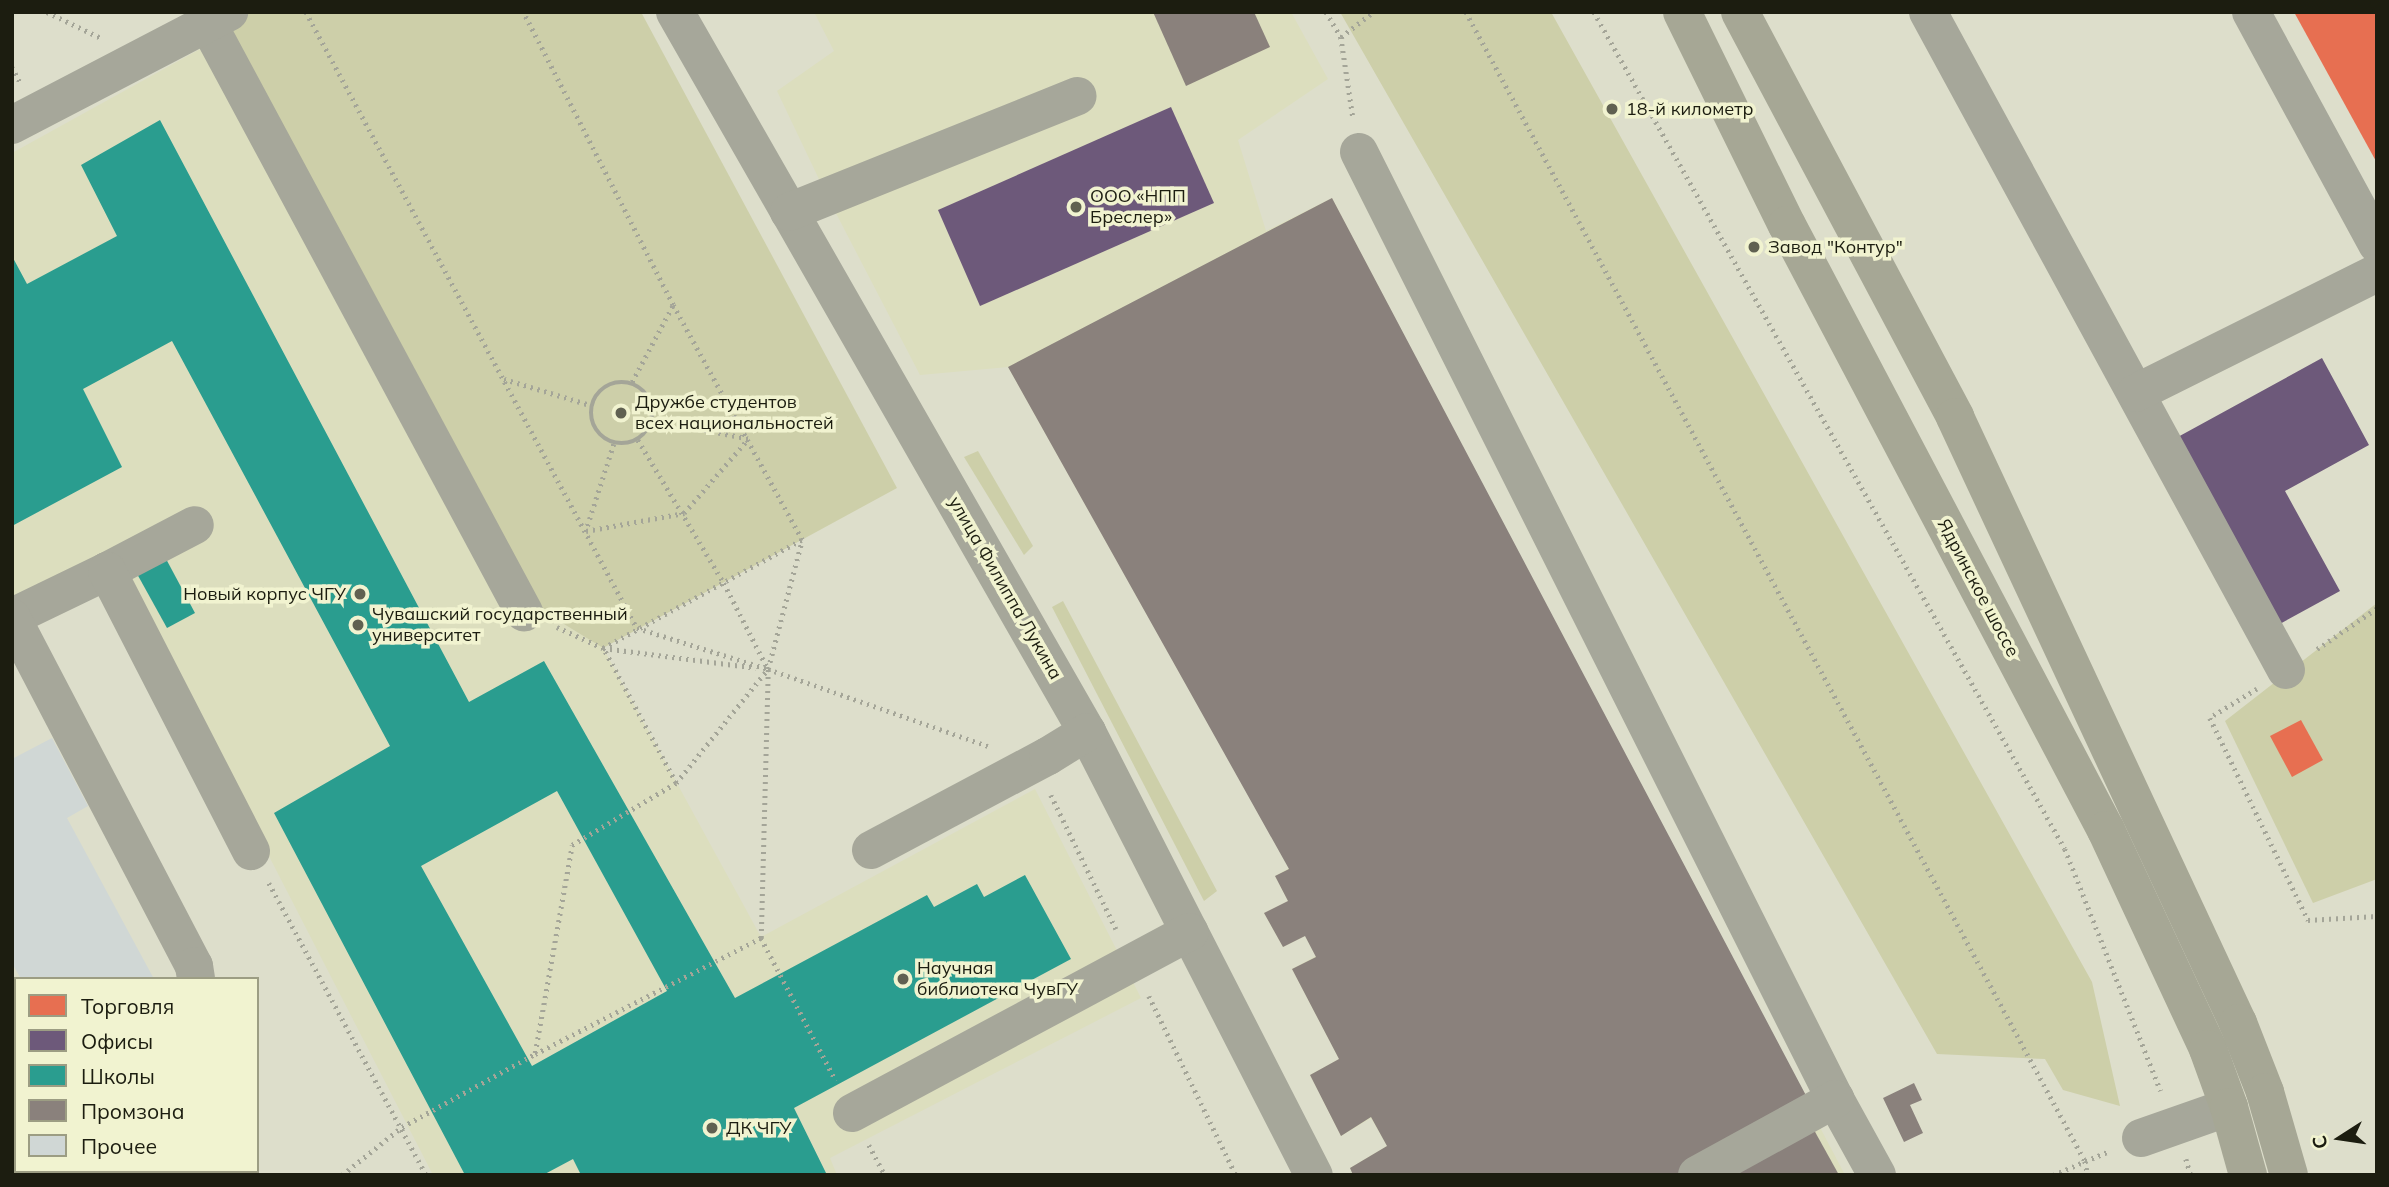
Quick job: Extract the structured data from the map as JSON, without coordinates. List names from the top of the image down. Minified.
{"streets":{"main road":["Ядринское шоссе"],"street":["улица Филиппа Лукина"]},"places":["18-й километр","ООО «НПП Бреслер»","Завод \"Контур\"","Дружбе студентов всех национальностей","Новый корпус ЧГУ","Чувашский государственный университет","Научная библиотека ЧувГУ","ДК ЧГУ"],"legend":["Торговля","Офисы","Школы","Промзона","Прочее"],"north":"left"}
